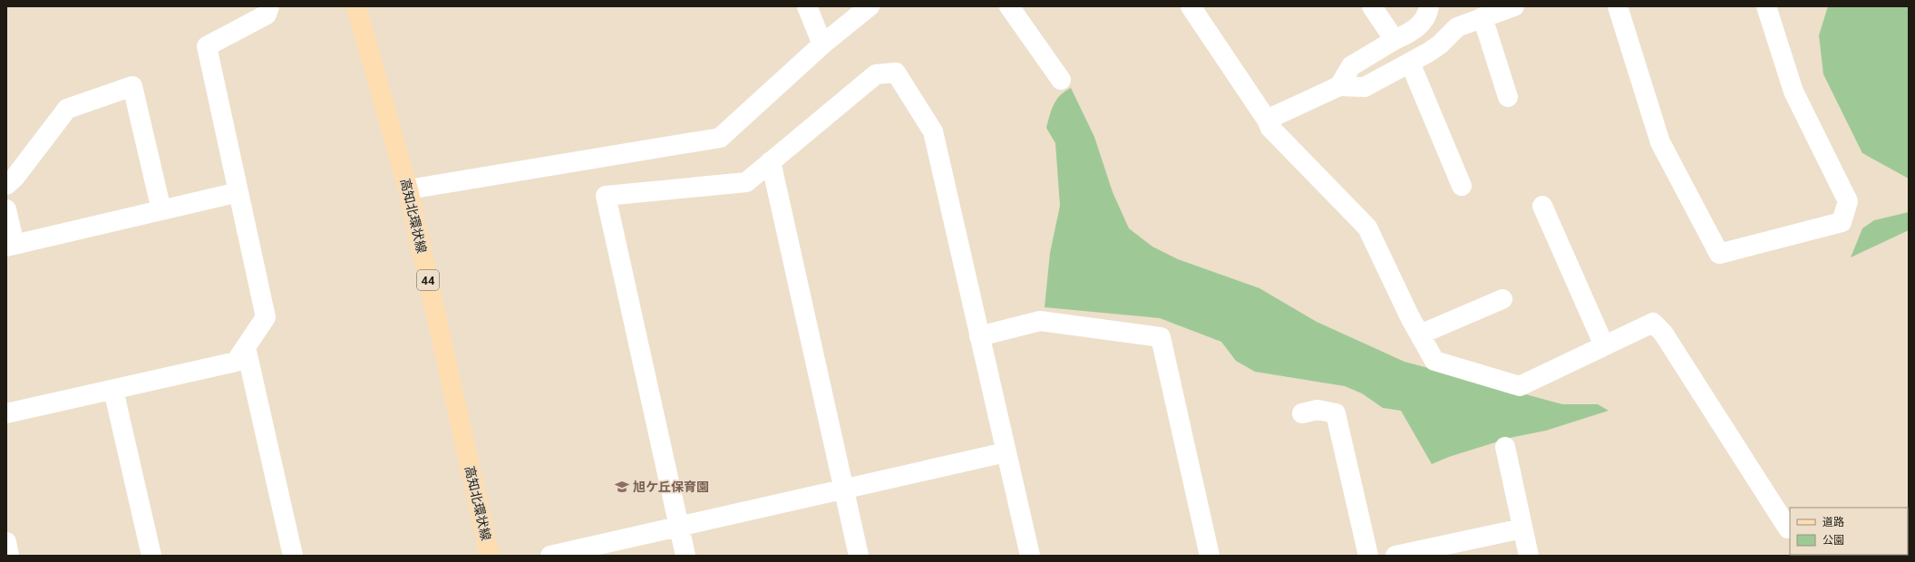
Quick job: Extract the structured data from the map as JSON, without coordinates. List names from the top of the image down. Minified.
{"streets":{"main road":["高知北環状線","44"]},"places":{"school or university":["旭ケ丘保育園"]},"legend":["道路","公園"]}
